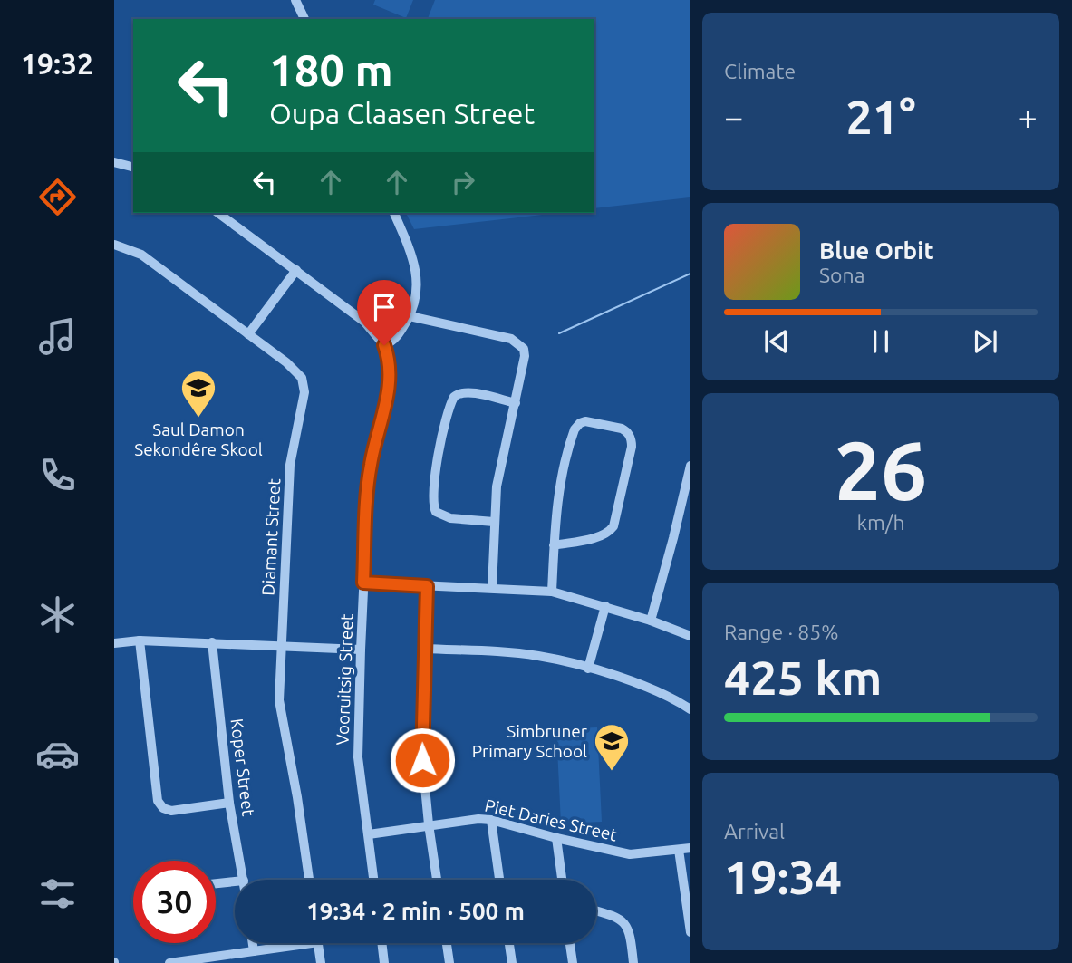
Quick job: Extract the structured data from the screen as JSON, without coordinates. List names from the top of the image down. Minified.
{"streets":{"street":["Diamant Street","Vooruitsig Street","Koper Street","Piet Daries Street"]},"crossings":[["Vooruitsig Street","Piet Daries Street"]],"places":{"school or university":["Saul Damon Sekondêre Skool","Simbruner Primary School"]},"page":{"tabs":"19:32","tile":["Climate",["26","km/h"],["Range · 85%","425 km"],["Arrival","19:34"]],"turn":["180 m","Oupa Claasen Street"],"heat":["−","21°","+"],"song":["Blue Orbit","Sona"],"limit":"30","trip":"19:34 · 2 min · 500 m"}}
